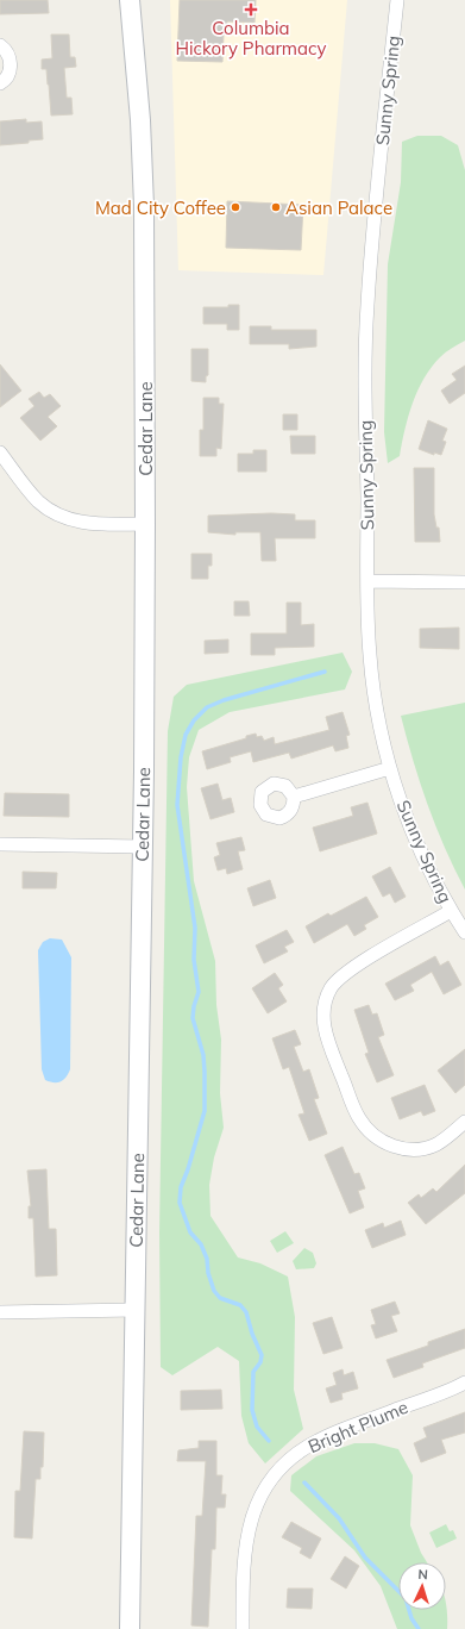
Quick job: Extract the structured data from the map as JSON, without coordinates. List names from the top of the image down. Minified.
{"streets":{"main road":["Cedar Lane"],"street":["Sunny Spring","Bright Plume"]},"places":{"health":["Columbia Hickory Pharmacy"],"other":["Mad City Coffee","Asian Palace"]},"north":"top"}
